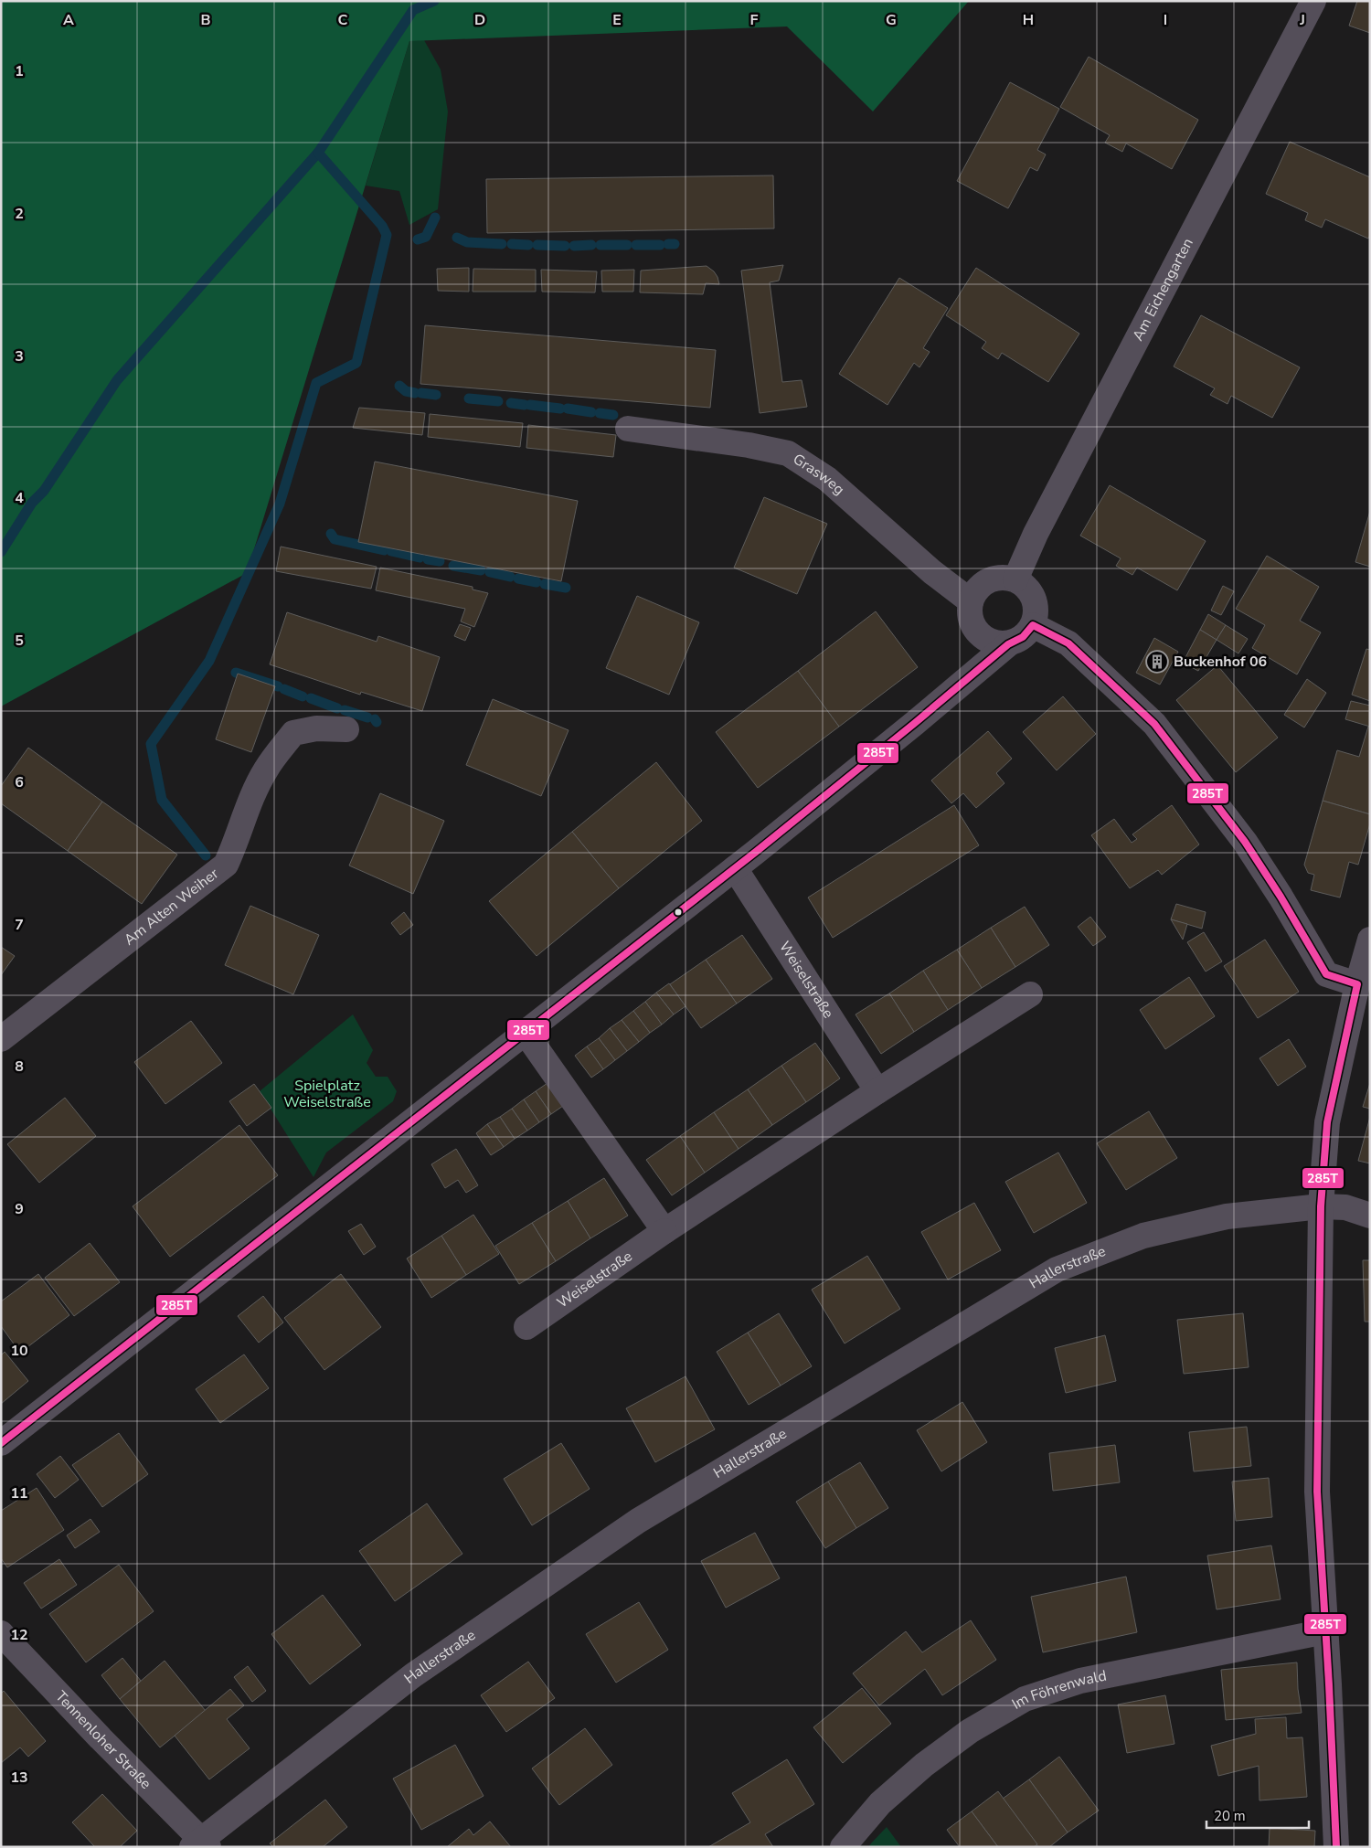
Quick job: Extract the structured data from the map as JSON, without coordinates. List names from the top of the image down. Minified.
{"streets":{"street":["Am Eichengarten","Grasweg","Am Alten Weiher","Weiselstraße","Hallerstraße","Im Föhrenwald","Tennenloher Straße"]},"crossings":[["Am Eichengarten","Grasweg"],["Hallerstraße","Tennenloher Straße"]],"parks":["Spielplatz Weiselstraße"],"places":{"building":["Buckenhof 06"]},"lines":["transit line 285T"],"scale_bar":"20 m","grid":{"columns":["A","B","C","D","E","F","G","H","I","J"],"rows":["1","2","3","4","5","6","7","8","9","10","11","12","13"]}}
